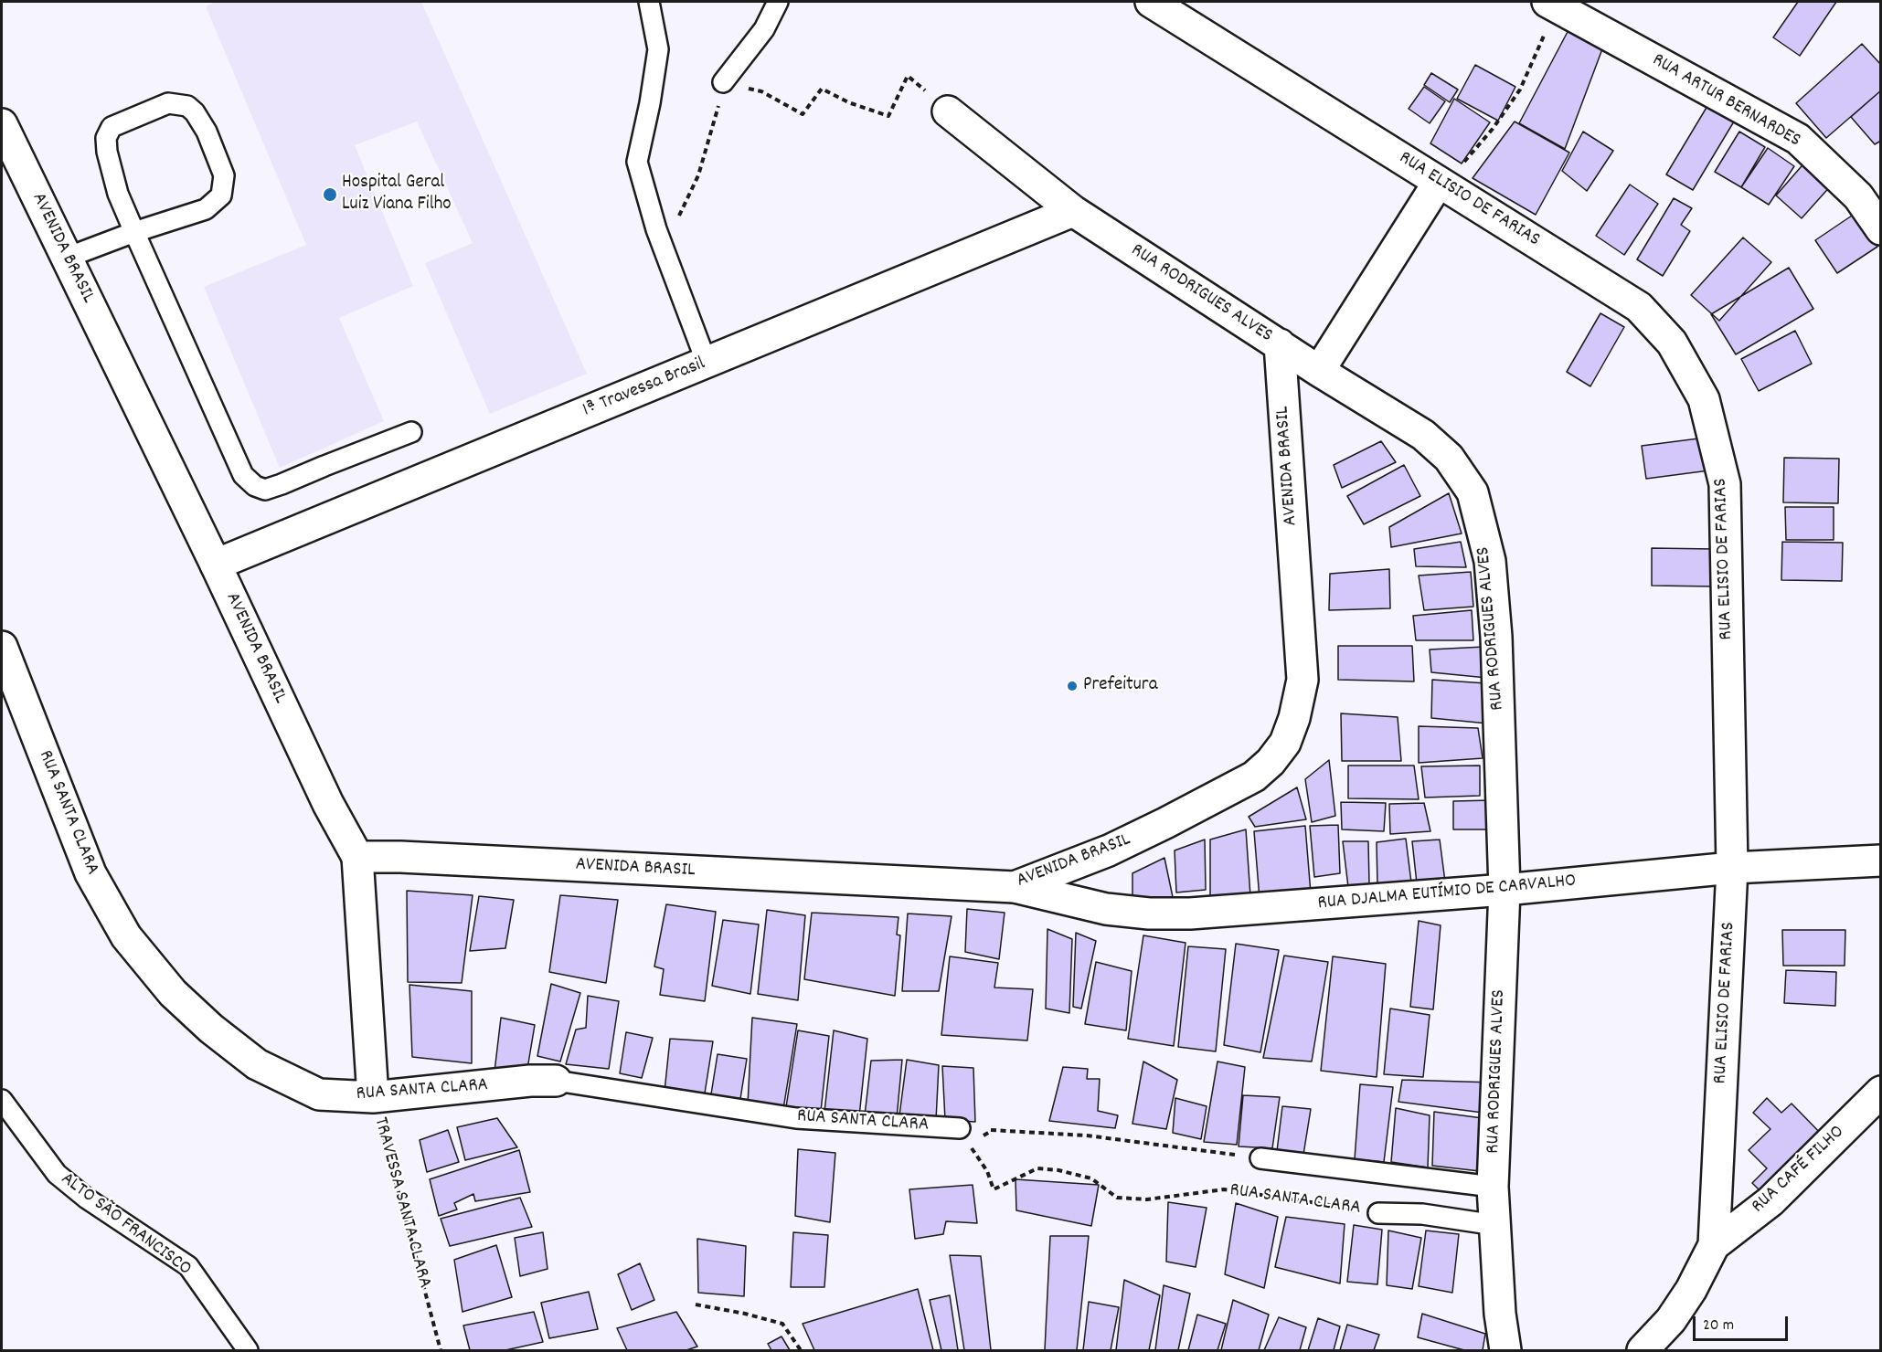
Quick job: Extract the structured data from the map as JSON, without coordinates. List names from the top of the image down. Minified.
{"streets":{"street":["RUA ARTUR BERNARDES","RUA ELISIO DE FARIAS","AVENIDA BRASIL","RUA RODRIGUES ALVES","1ª Travessa Brasil","RUA SANTA CLARA","RUA DJALMA EUTÍMIO DE CARVALHO","RUA CAFÉ FILHO","TRAVESSA SANTA CLARA"],"lane":["ALTO SÃO FRANCISCO"]},"crossings":[["RUA ELISIO DE FARIAS","RUA DJALMA EUTÍMIO DE CARVALHO"],["RUA ELISIO DE FARIAS","RUA CAFÉ FILHO"],["AVENIDA BRASIL","RUA RODRIGUES ALVES"],["AVENIDA BRASIL","1ª Travessa Brasil"],["AVENIDA BRASIL","RUA DJALMA EUTÍMIO DE CARVALHO"],["AVENIDA BRASIL","TRAVESSA SANTA CLARA"],["RUA RODRIGUES ALVES","1ª Travessa Brasil"],["RUA RODRIGUES ALVES","RUA SANTA CLARA"],["RUA RODRIGUES ALVES","RUA DJALMA EUTÍMIO DE CARVALHO"],["RUA SANTA CLARA","TRAVESSA SANTA CLARA"]],"places":["Hospital Geral Luiz Viana Filho","Prefeitura"],"scale_bar":"20 m"}
